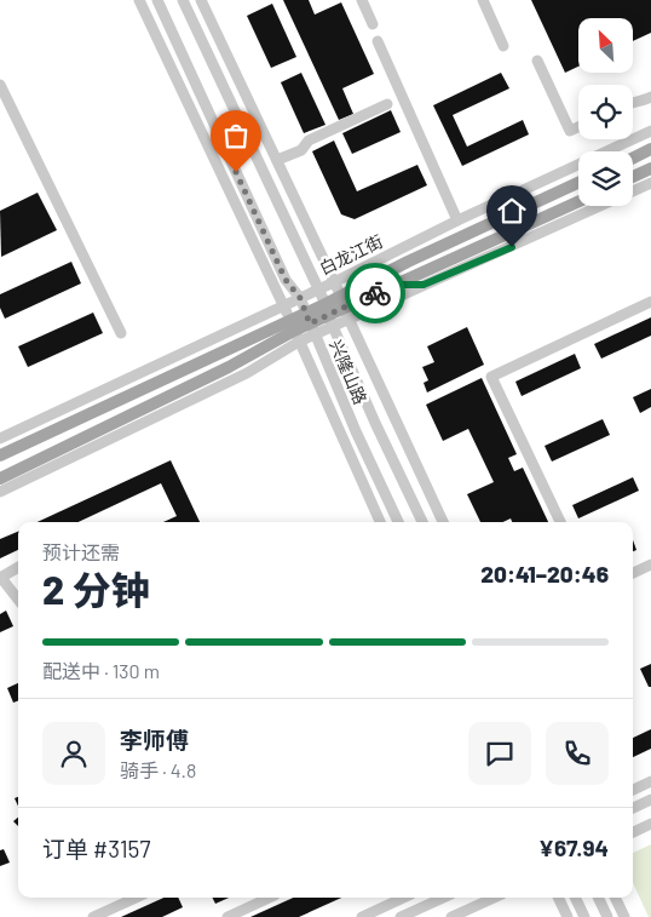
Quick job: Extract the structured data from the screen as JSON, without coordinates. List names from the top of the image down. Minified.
{"streets":{"main road":["白龙江街"],"street":["兴隆山路"]},"crossings":[["白龙江街","兴隆山路"]],"north":"top left","page":{"heading":["2 分钟","预计还需","20:41–20:46"],"panel":["李师傅","骑手 · 4.8","订单 #3157","¥67.94"],"bar":"配送中 · 130 m"}}
